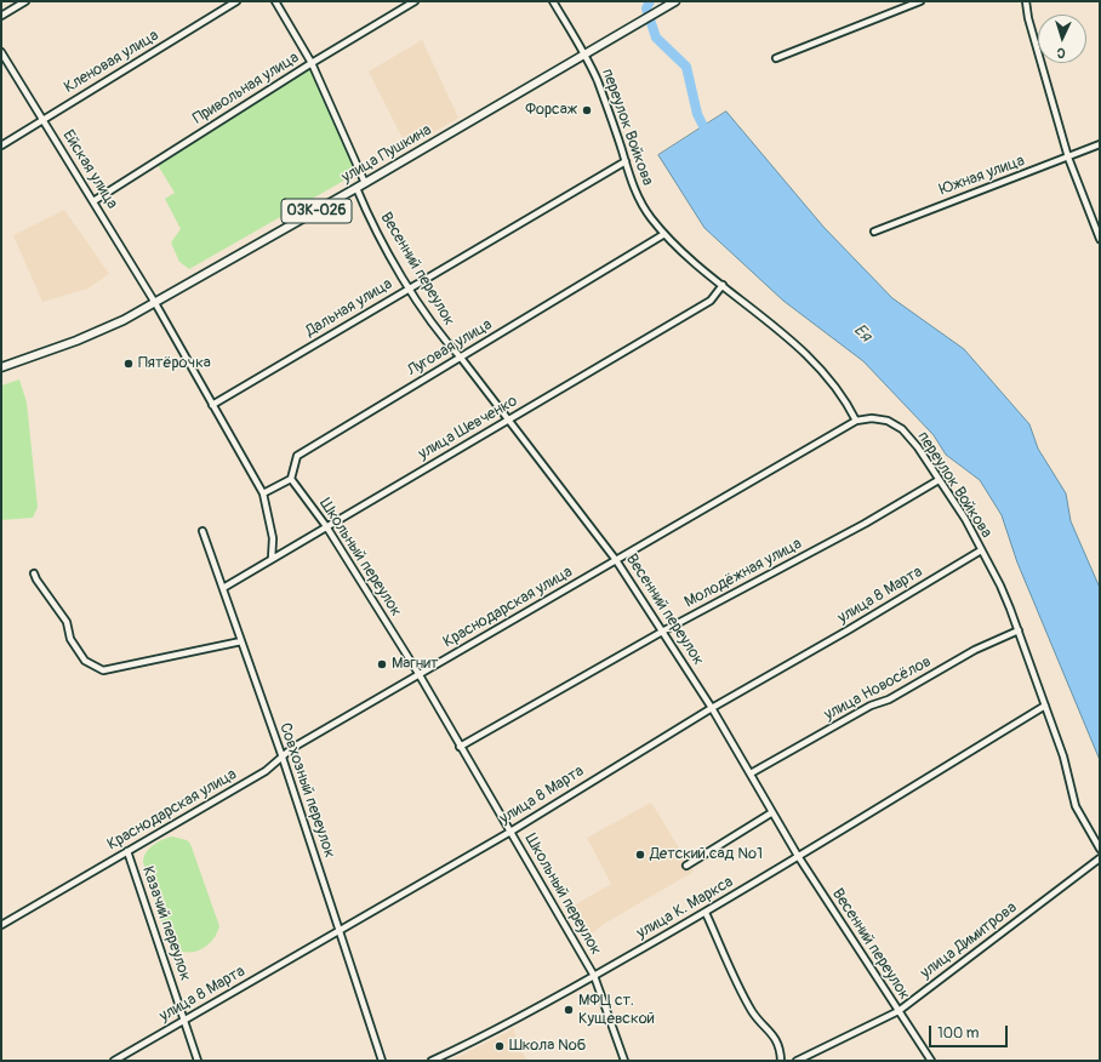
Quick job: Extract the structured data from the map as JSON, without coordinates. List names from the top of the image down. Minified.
{"streets":{"main road":["улица Пушкина","03К-026"],"street":["Кленовая улица","Привольная улица","переулок Войкова","Ейская улица","Южная улица","Весенний переулок","Дальная улица","Луговая улица","улица Шевченко","Школьный переулок","Молодёжная улица","улица 8 Марта","Краснодарская улица","улица Новосёлов","Совхозный переулок","улица К. Маркса","Казачий переулок","улица Димитрова"]},"crossings":[["Кленовая улица","Ейская улица"],["Привольная улица","Ейская улица"],["переулок Войкова","улица Пушкина"],["переулок Войкова","Дальная улица"],["переулок Войкова","Луговая улица"],["переулок Войкова","улица Шевченко"],["переулок Войкова","Молодёжная улица"],["переулок Войкова","улица 8 Марта"],["переулок Войкова","Краснодарская улица"],["переулок Войкова","улица Новосёлов"],["переулок Войкова","улица К. Маркса"],["улица Пушкина","Ейская улица"],["улица Пушкина","Весенний переулок"],["Весенний переулок","Дальная улица"],["Весенний переулок","Луговая улица"],["Весенний переулок","улица Шевченко"],["Весенний переулок","Молодёжная улица"],["Весенний переулок","улица 8 Марта"],["Весенний переулок","Краснодарская улица"],["Весенний переулок","улица Новосёлов"],["Весенний переулок","улица К. Маркса"],["Весенний переулок","улица Димитрова"],["Луговая улица","Школьный переулок"],["улица Шевченко","Школьный переулок"],["улица Шевченко","Совхозный переулок"],["Школьный переулок","Молодёжная улица"],["Школьный переулок","улица 8 Марта"],["Школьный переулок","Краснодарская улица"],["Школьный переулок","улица К. Маркса"],["улица 8 Марта","Совхозный переулок"],["улица 8 Марта","Казачий переулок"],["Краснодарская улица","Совхозный переулок"],["Краснодарская улица","Казачий переулок"]],"water":["Ея"],"places":["Форсаж","Пятёрочка","Магнит","Детский сад №1","МФЦ ст. Кущевской","Школа №6"],"scale_bar":"100 m","north":"bottom"}
